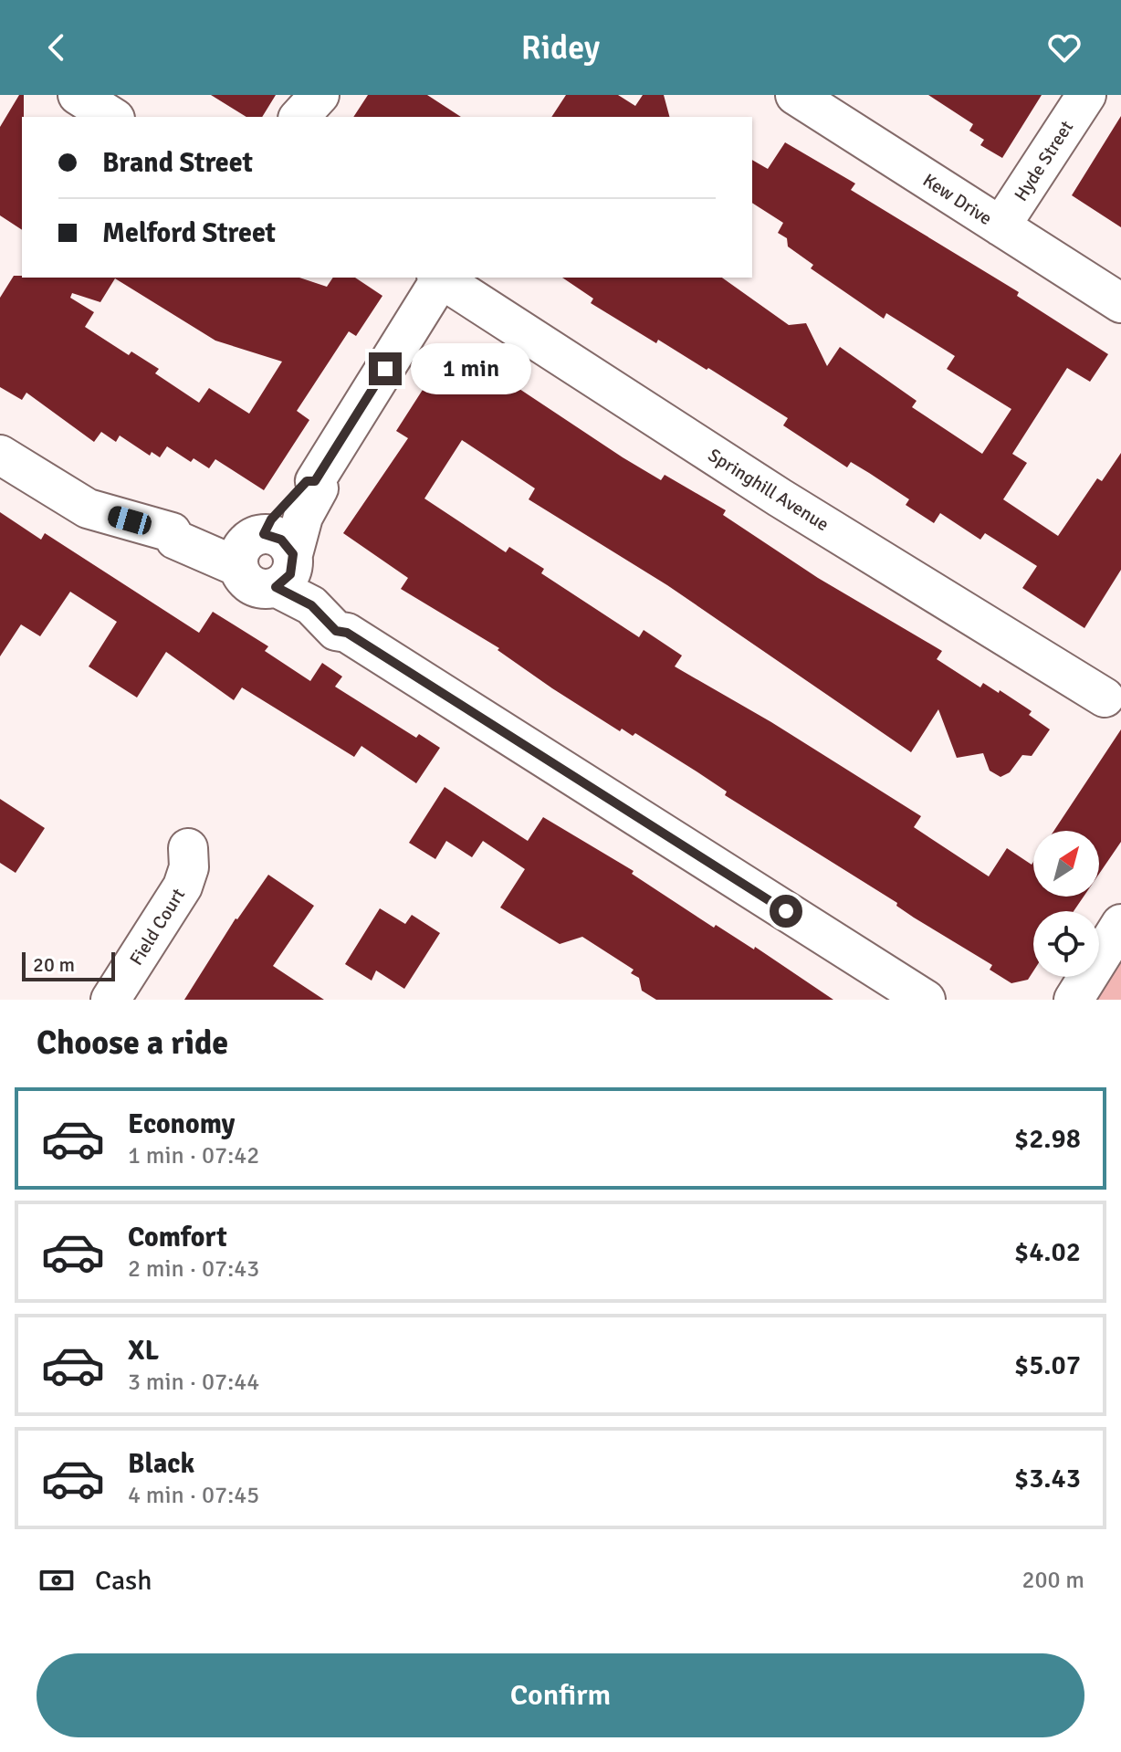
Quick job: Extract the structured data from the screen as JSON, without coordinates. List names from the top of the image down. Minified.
{"streets":{"street":["Hyde Street","Kew Drive","Springhill Avenue","Field Court"]},"crossings":[["Hyde Street","Kew Drive"]],"scale_bar":"20 m","north":"top right","page":{"header":"Ridey","banner":["Brand Street","Melford Street"],"bubble":"1 min","scale":"20 m","heading":"Choose a ride","list":[{"name":"Economy","note":"1 min · 07:42","value":"$2.98"},{"name":"Comfort","note":"2 min · 07:43","value":"$4.02"},{"name":"XL","note":"3 min · 07:44","value":"$5.07"},{"name":"Black","note":"4 min · 07:45","value":"$3.43"}],"pay":["Cash","200 m"],"buttons":"Confirm"}}
